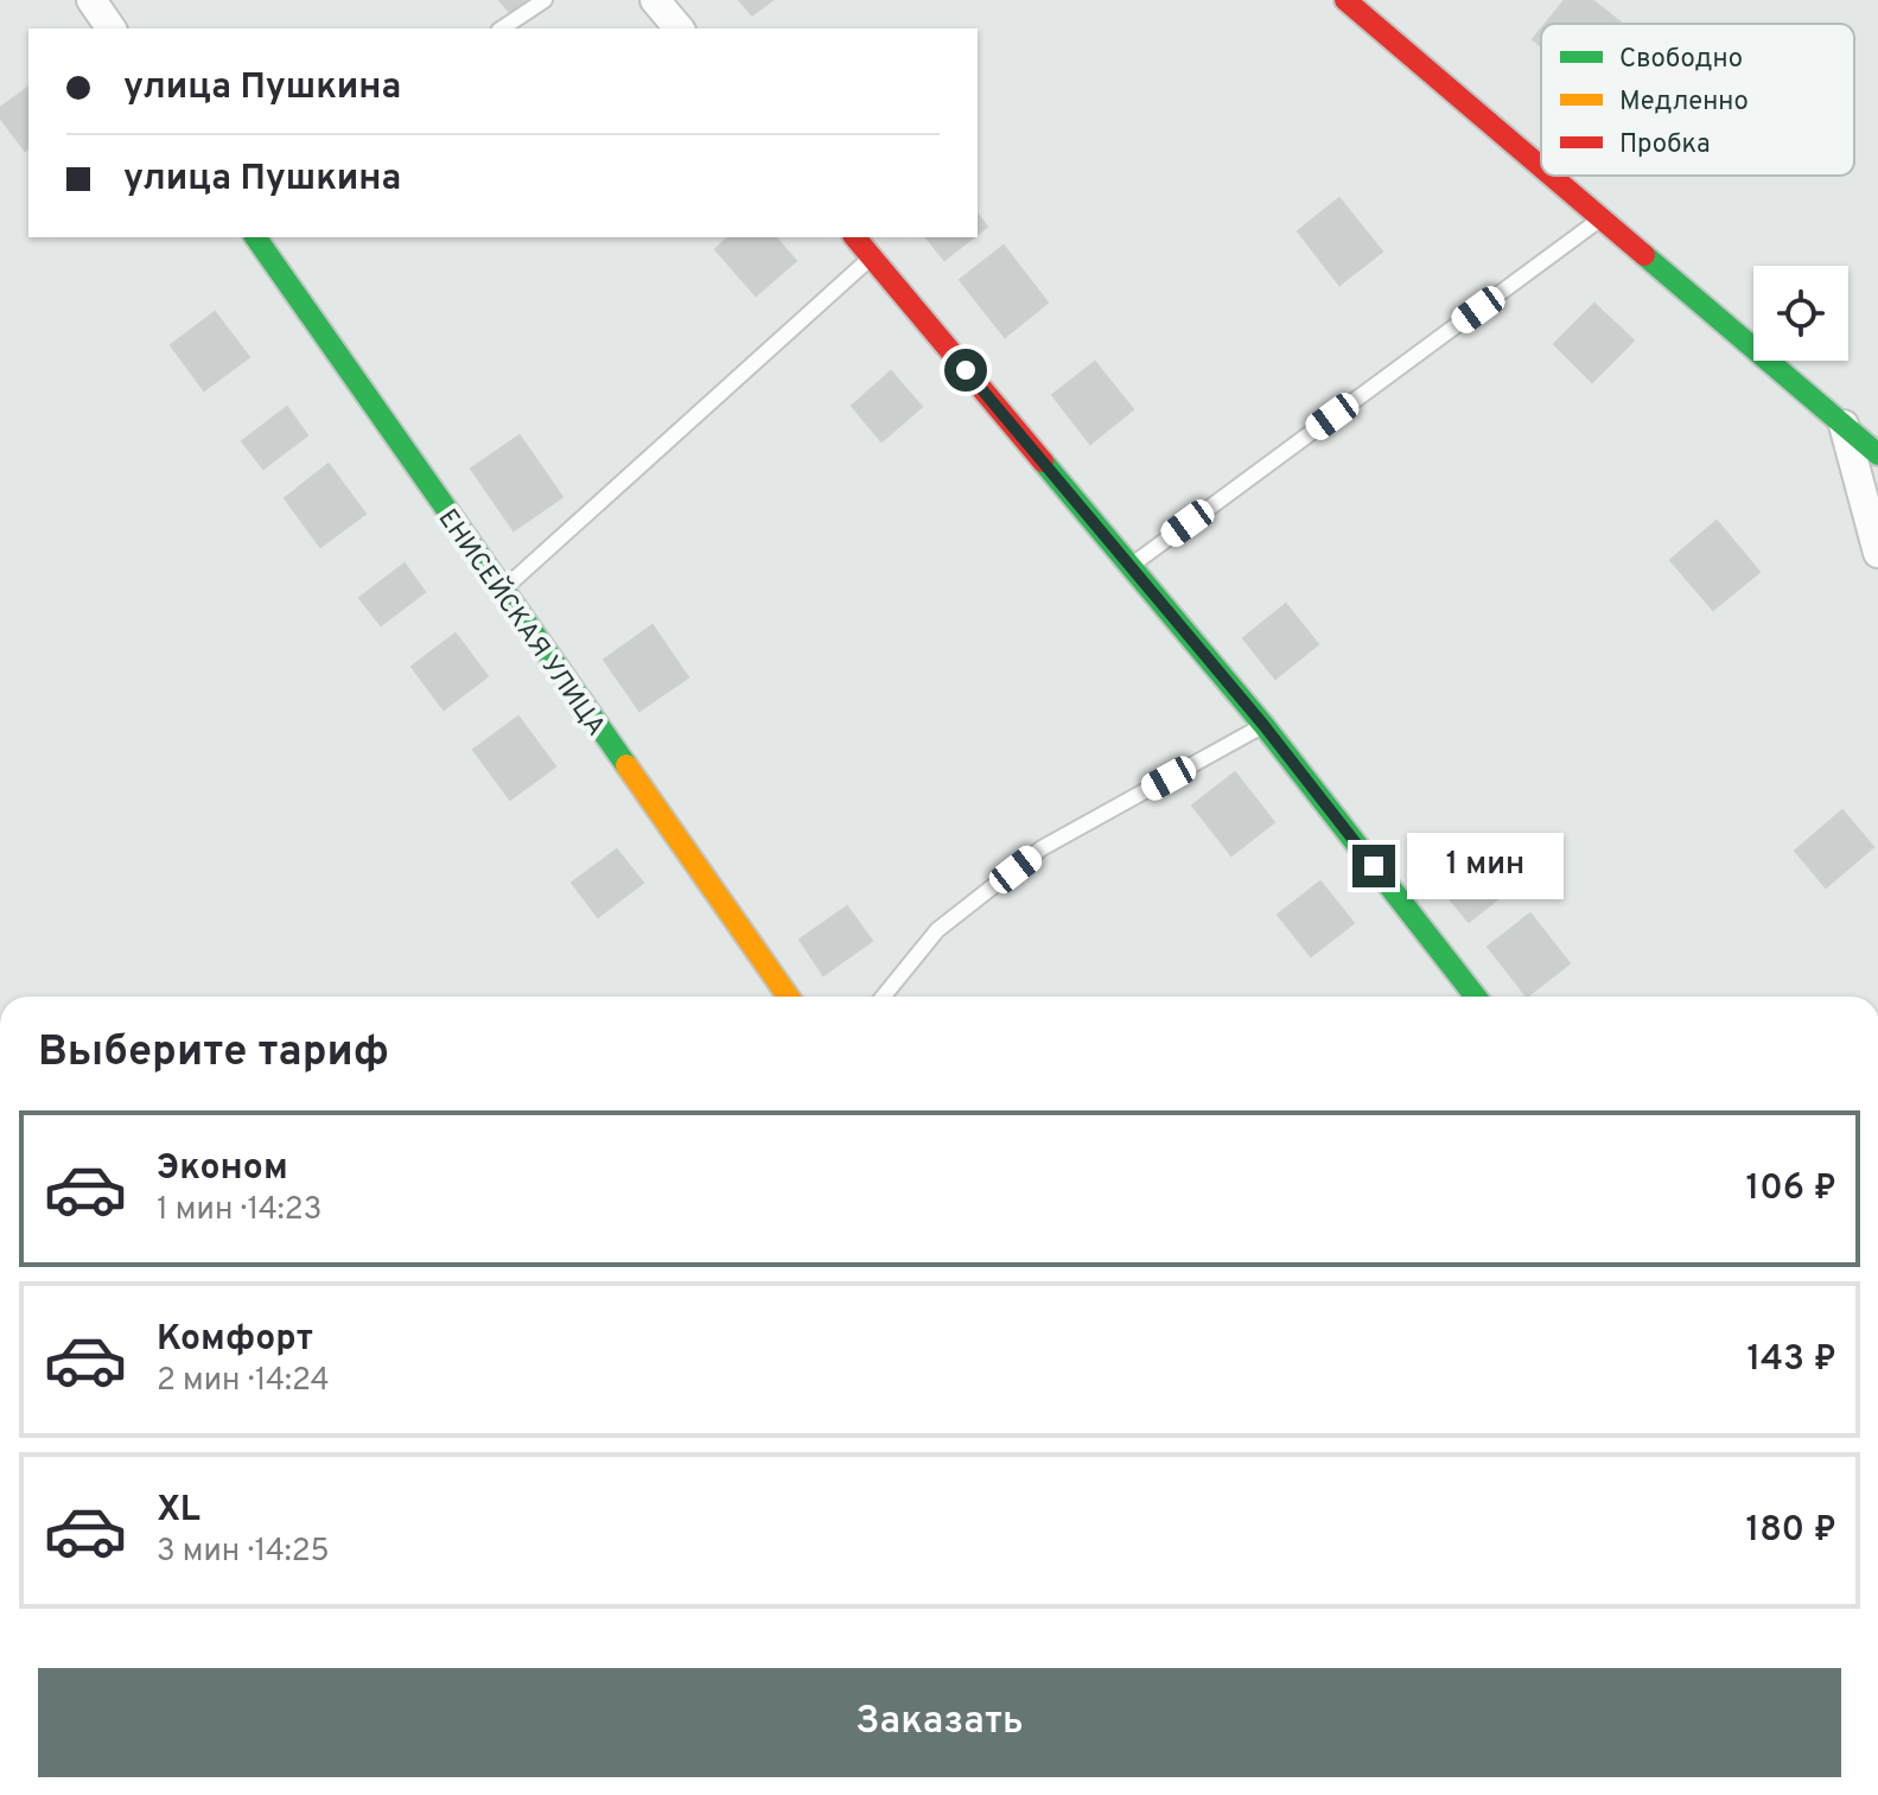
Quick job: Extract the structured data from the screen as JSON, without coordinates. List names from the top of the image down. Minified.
{"streets":{"street":["ЕНИСЕЙСКАЯ УЛИЦА"]},"legend":["Свободно","Медленно","Пробка"],"page":{"banner":["улица Пушкина","улица Пушкина"],"bubble":"1 мин","heading":"Выберите тариф","list":[{"name":"Эконом","note":"1 мин · 14:23","value":"106 ₽"},{"name":"Комфорт","note":"2 мин · 14:24","value":"143 ₽"},{"name":"XL","note":"3 мин · 14:25","value":"180 ₽"}],"buttons":"Заказать"}}
